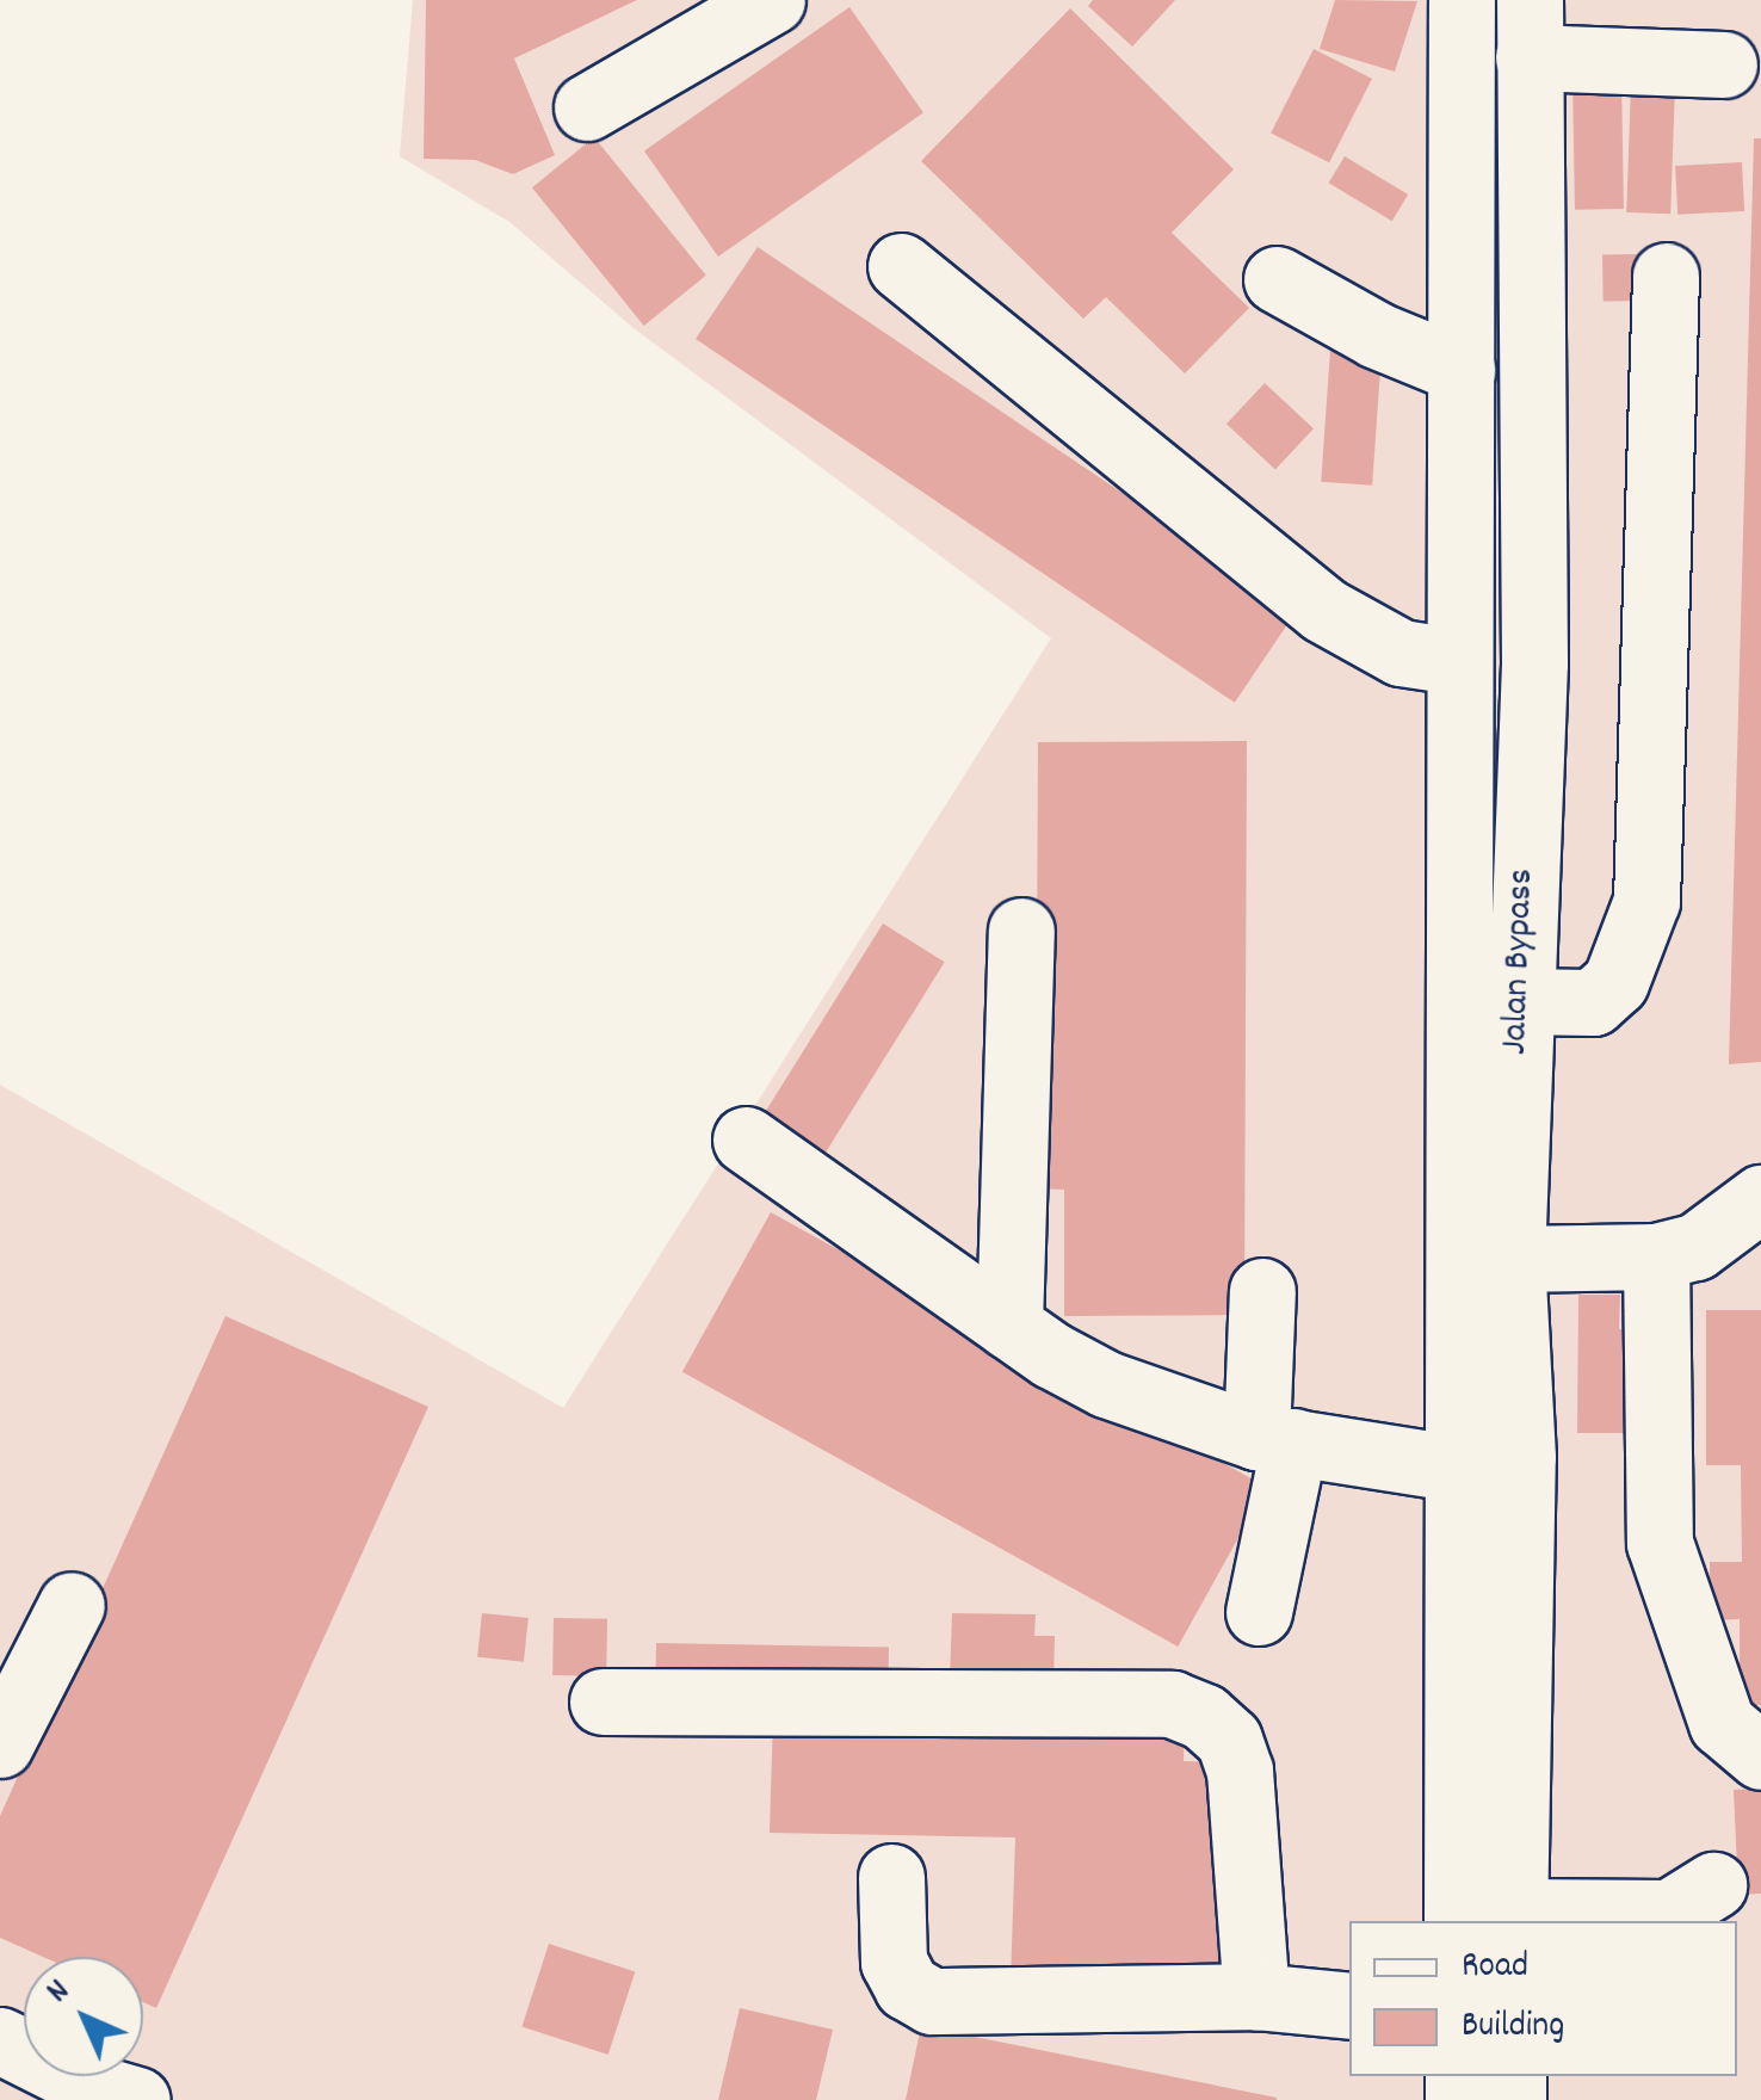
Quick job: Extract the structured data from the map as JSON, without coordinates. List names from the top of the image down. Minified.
{"streets":{"main road":["Jalan Bypass"]},"legend":["Road","Building"],"north":"top left"}
